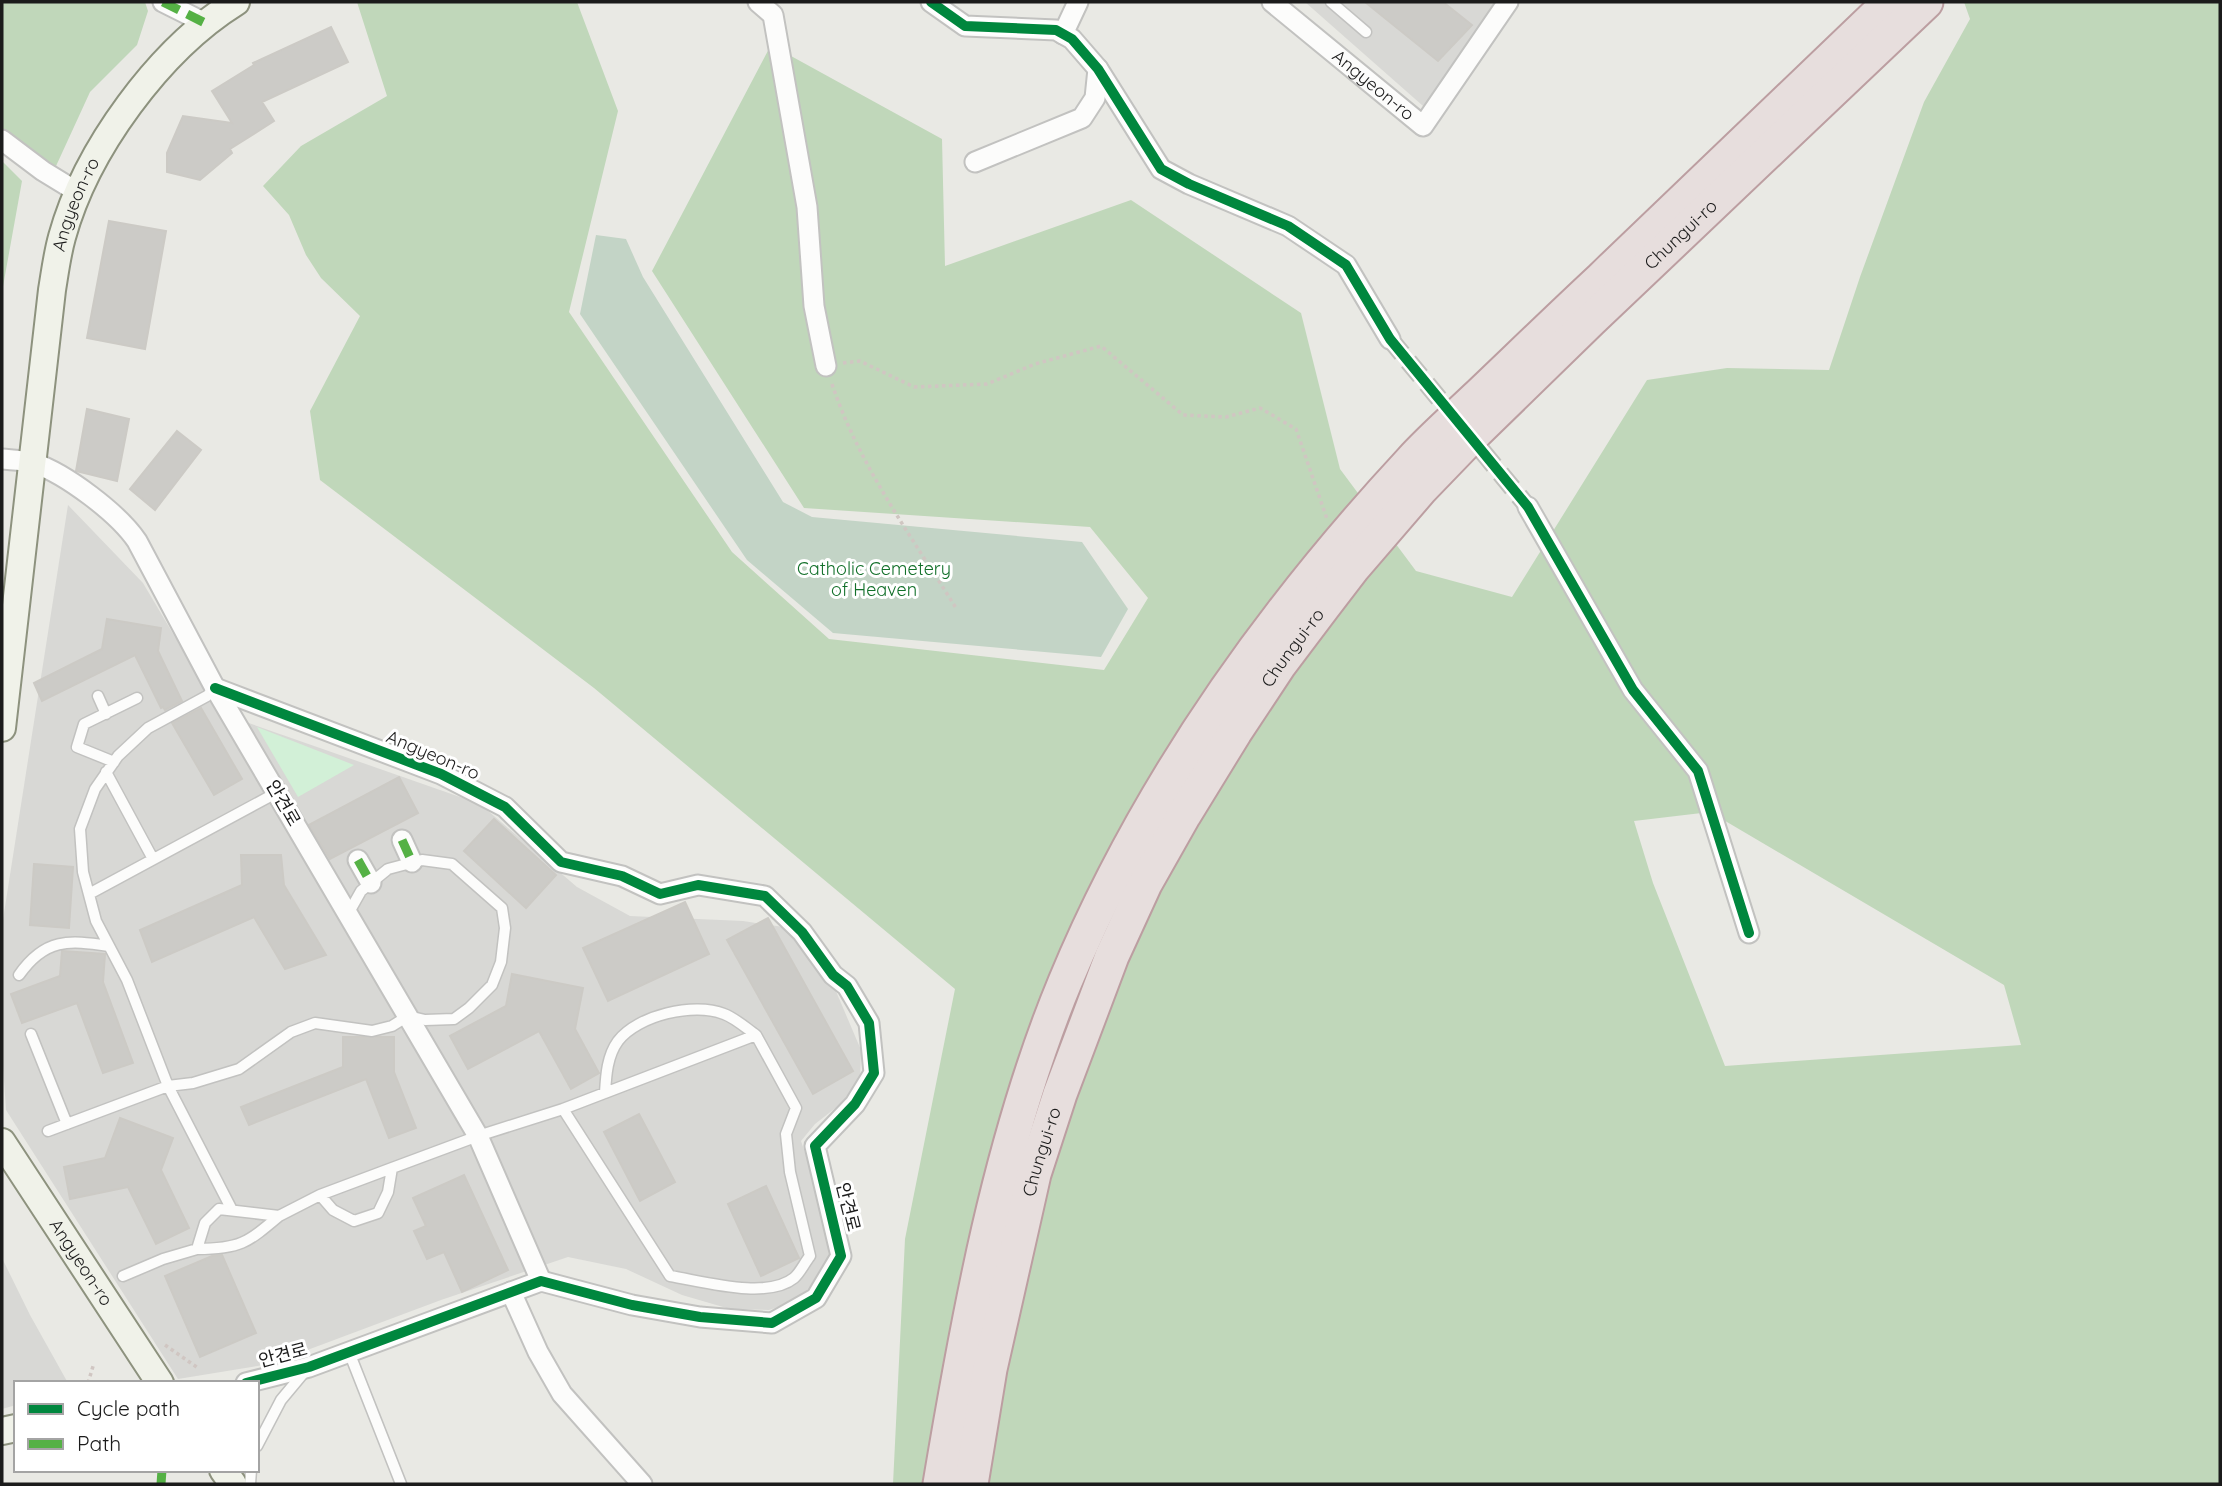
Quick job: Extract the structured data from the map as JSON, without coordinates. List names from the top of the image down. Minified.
{"streets":{"highway":["Chungui-ro"],"main road":["Angyeon-ro"],"street":["안견로"]},"parks":["Catholic Cemetery of Heaven"],"legend":["Cycle path","Path"]}
